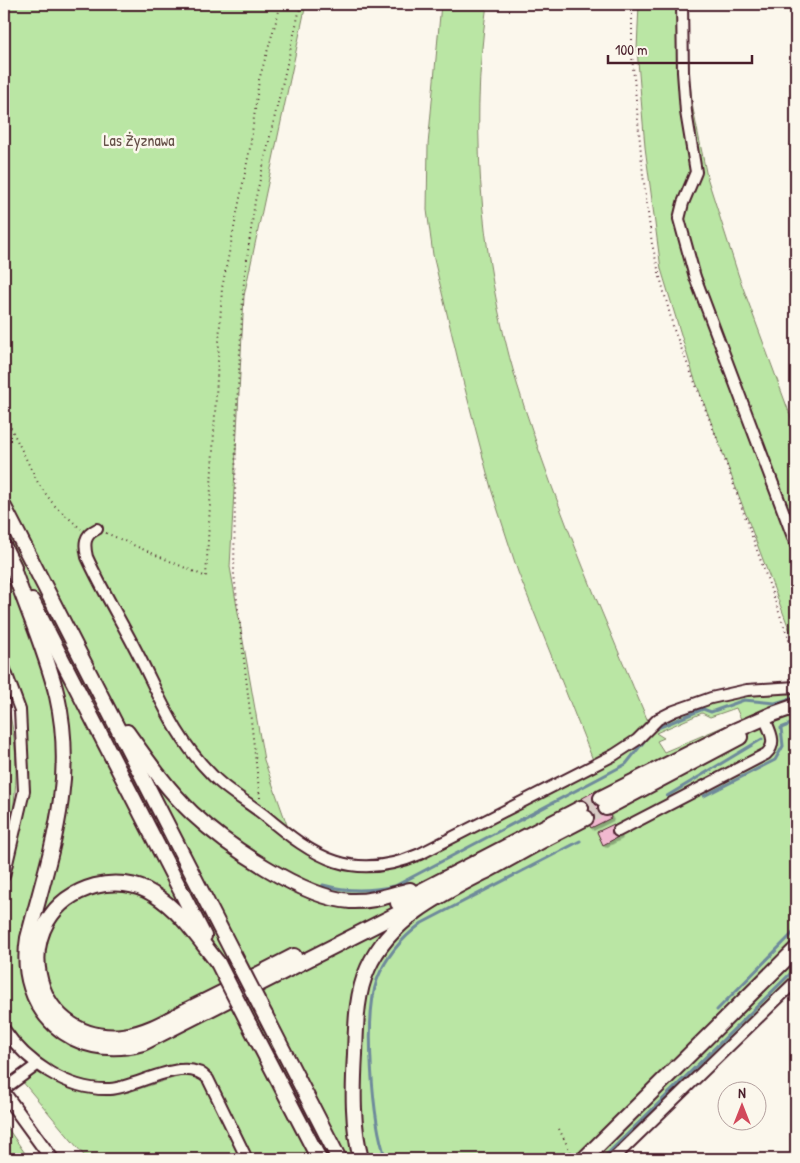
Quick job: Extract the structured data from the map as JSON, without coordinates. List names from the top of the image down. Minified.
{"parks":["Las Żyznawa"],"scale_bar":"100 m","north":"top"}
